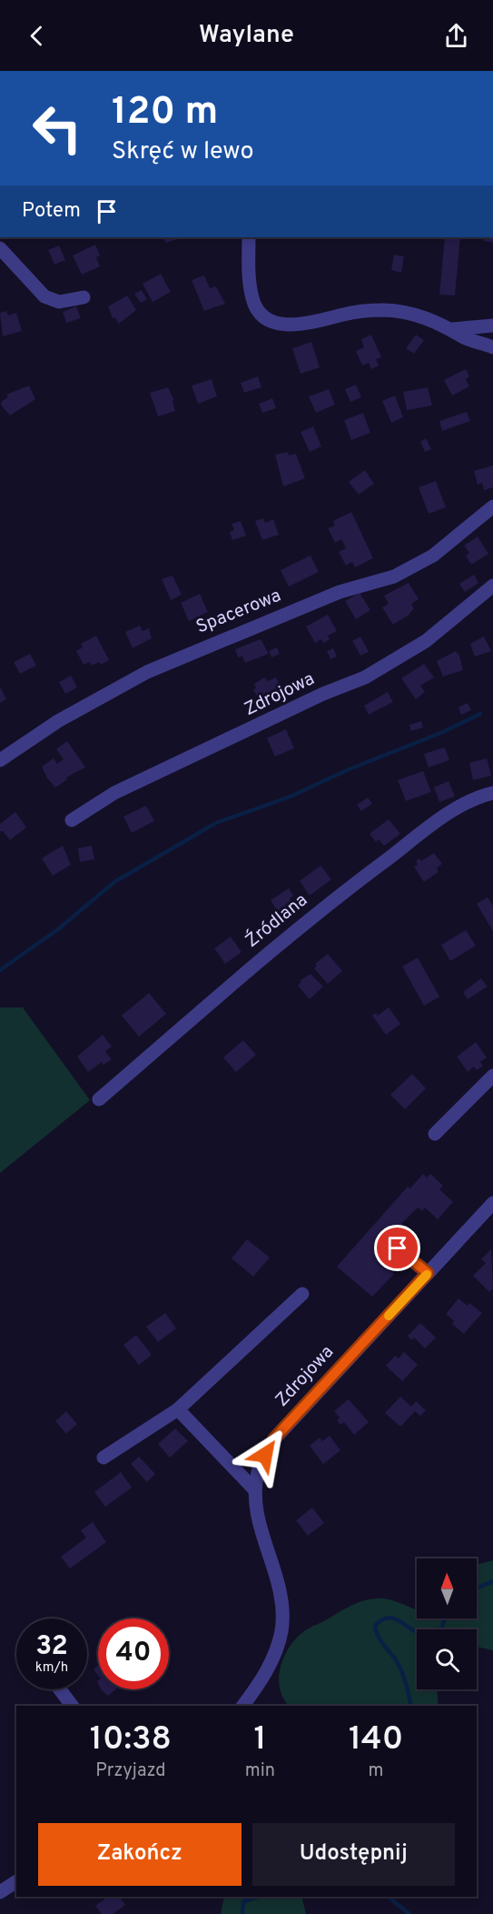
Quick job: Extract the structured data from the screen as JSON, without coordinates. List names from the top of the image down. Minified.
{"streets":{"street":["Spacerowa","Zdrojowa","Źródlana"]},"north":"top","page":{"header":"Waylane","turn":["120 m","Skręć w lewo"],"then":"Potem","speed":"32 km/h","limit":"40","eta":["10:38","Przyjazd","1","min","140","m"],"buttons":["Zakończ","Udostępnij"]}}
